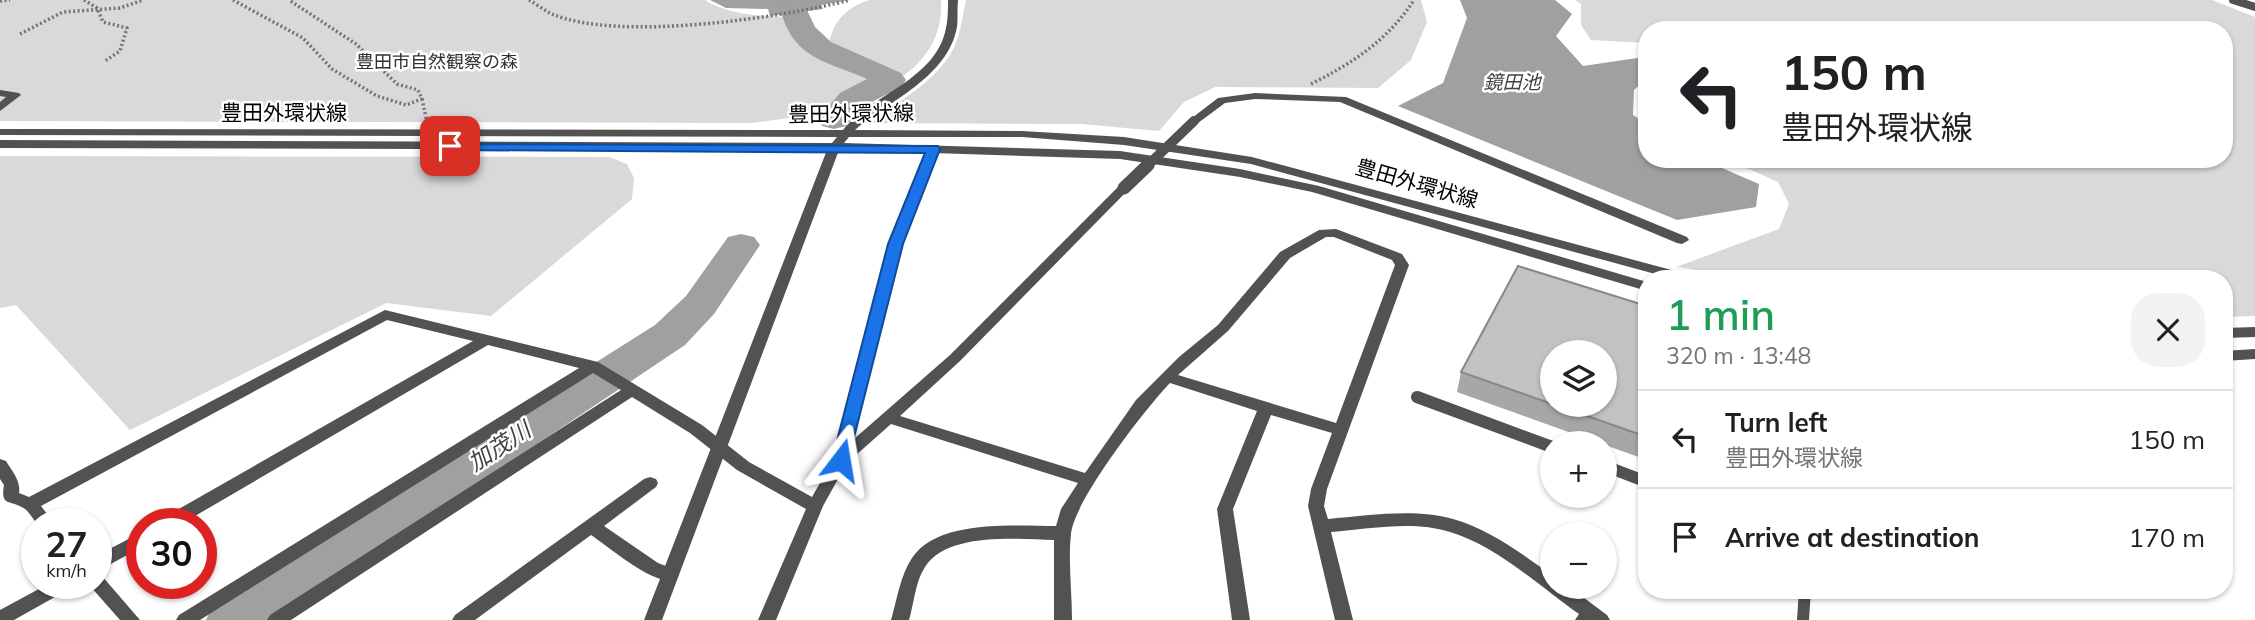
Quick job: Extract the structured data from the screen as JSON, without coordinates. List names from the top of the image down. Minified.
{"streets":{"street":["豊田外環状線"]},"water":["鏡田池","加茂川"],"parks":["豊田市自然観察の森"],"page":{"turn":["150 m","豊田外環状線"],"heading":["1 min","320 m · 13:48"],"map_buttons":["+","−"],"list":[{"name":"Turn left","note":"豊田外環状線","value":"150 m"},{"name":"Arrive at destination","value":"170 m"}],"speed":"27 km/h","limit":"30"}}
